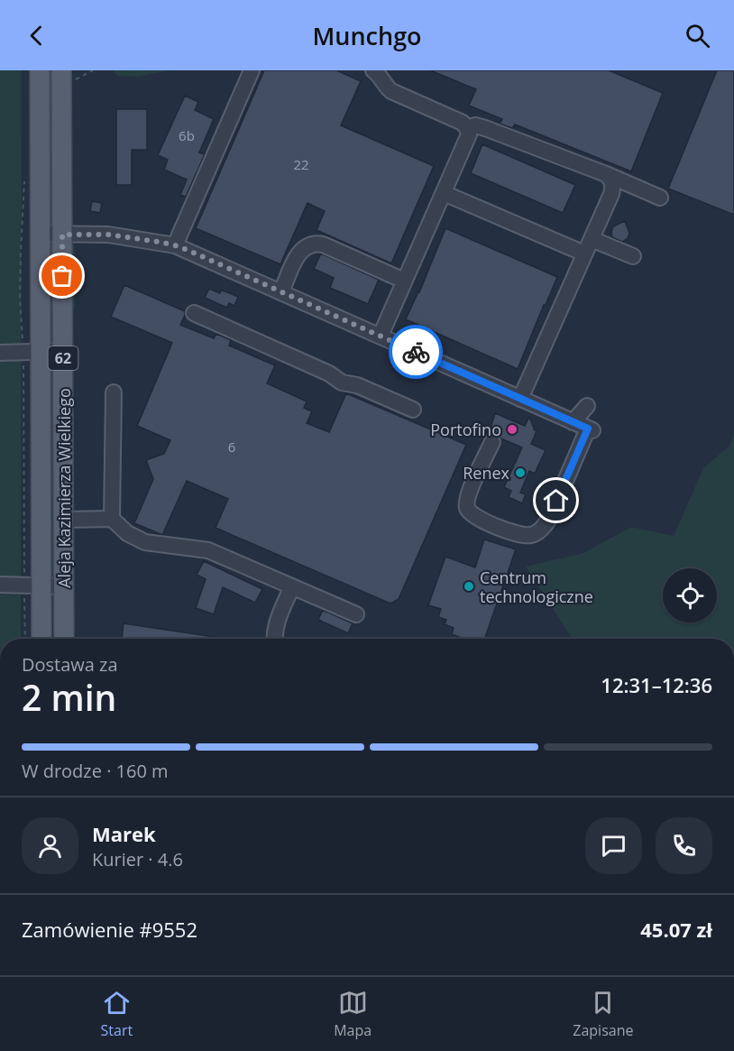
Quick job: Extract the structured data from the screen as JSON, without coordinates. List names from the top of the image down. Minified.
{"streets":{"main road":["62","Aleja Kazimierza Wielkiego"]},"places":["Portofino","Renex","Centrum technologiczne"],"house_numbers":["6b","22","6"],"page":{"header":"Munchgo","heading":["2 min","Dostawa za","12:31–12:36"],"panel":["Marek","Kurier · 4.6","Zamówienie #9552","45.07 zł"],"bar":"W drodze · 160 m","tabs":["Start","Mapa","Zapisane"]}}
